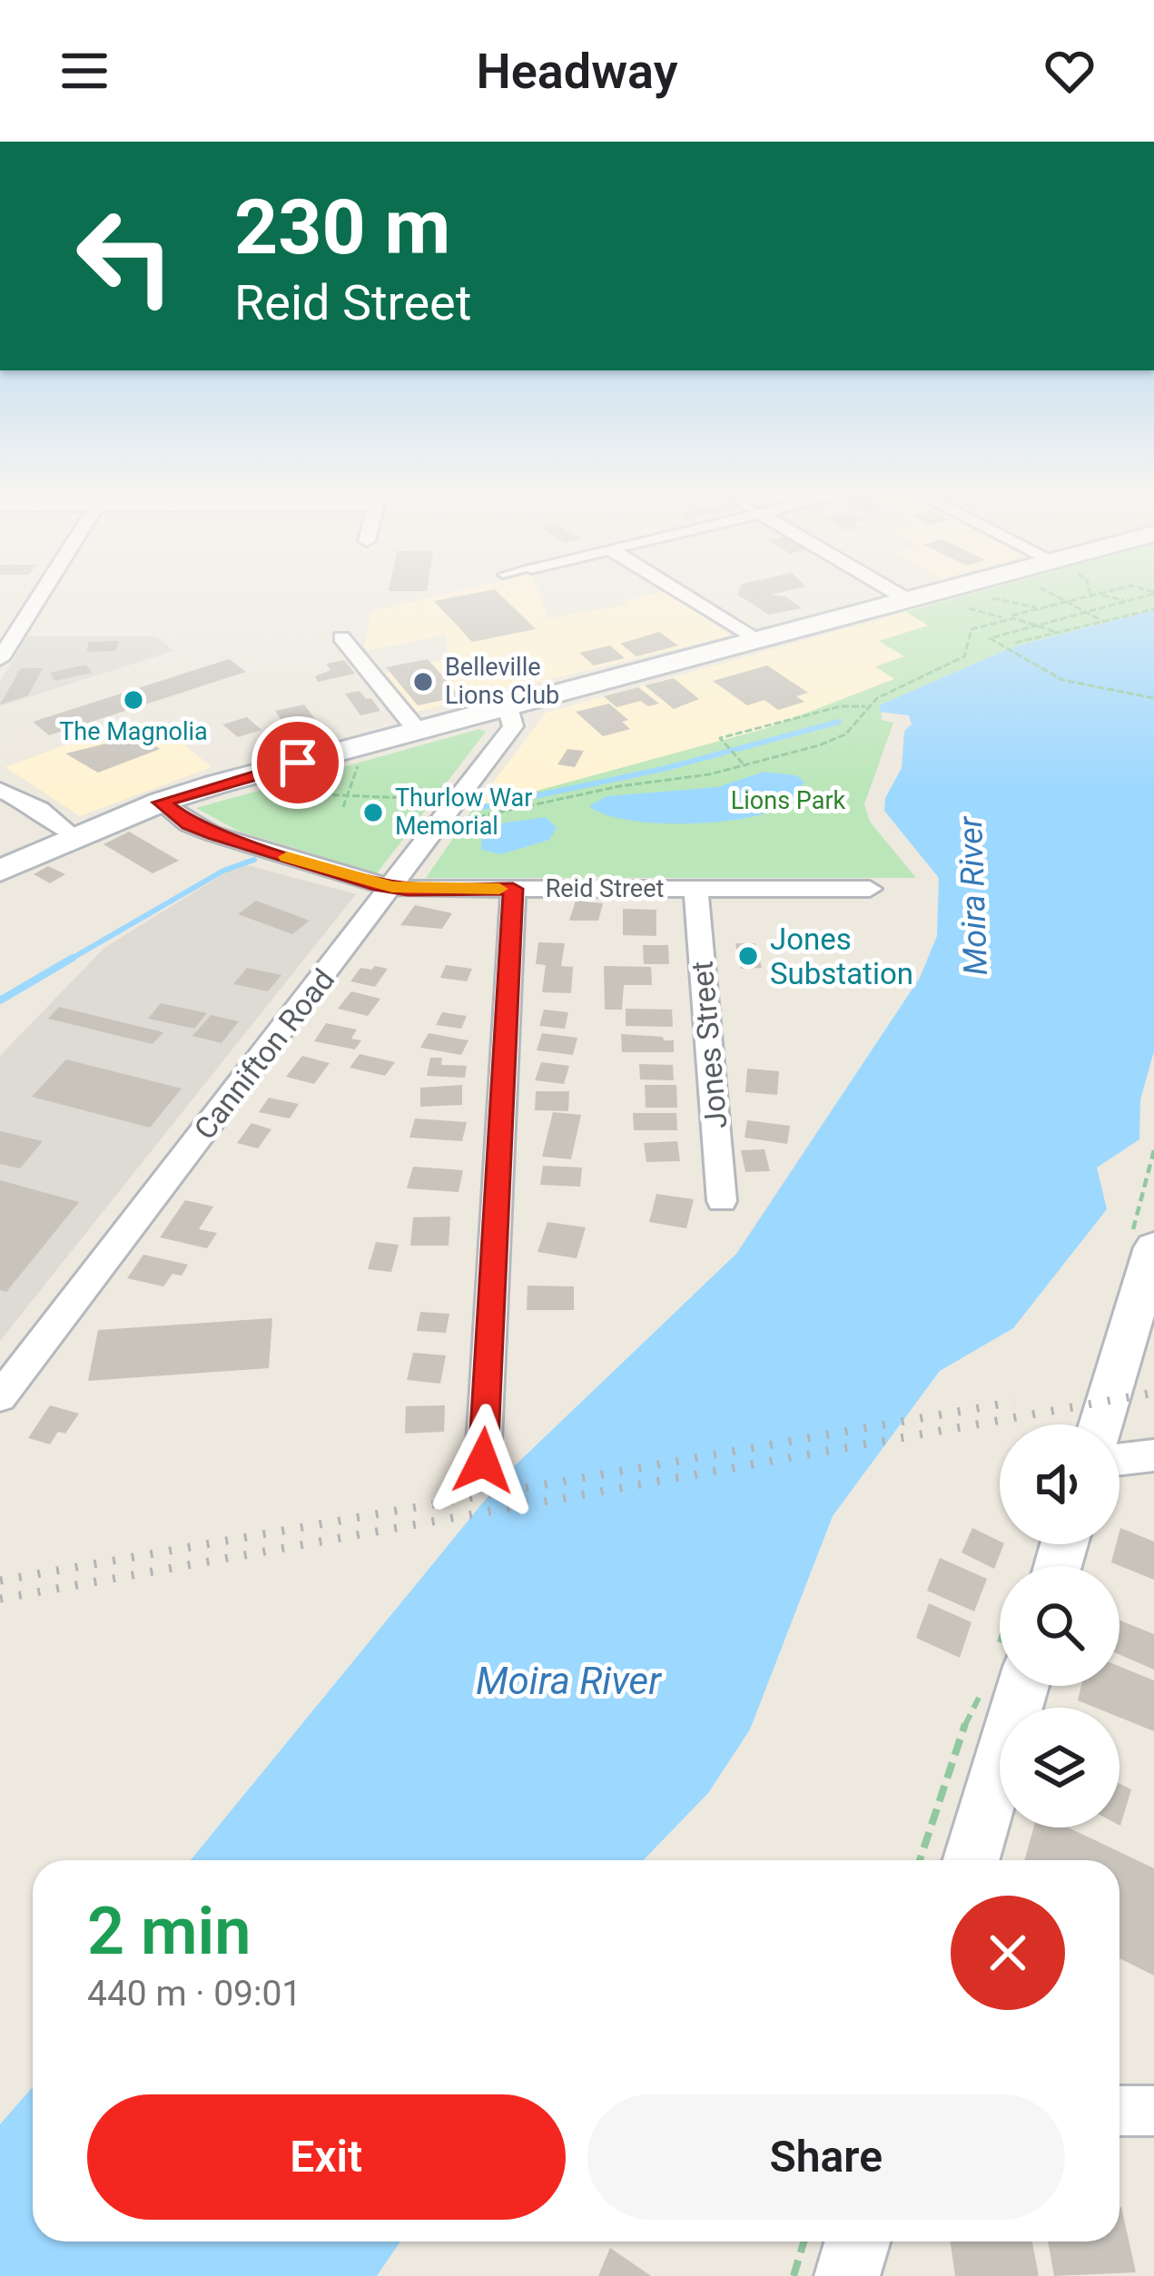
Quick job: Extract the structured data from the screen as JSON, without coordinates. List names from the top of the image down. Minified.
{"streets":{"street":["Reid Street","Jones Street","Cannifton Road"]},"crossings":[["Reid Street","Jones Street"],["Reid Street","Cannifton Road"]],"water":["Moira River"],"parks":["Lions Park"],"places":["Belleville Lions Club","The Magnolia","Thurlow War Memorial","Jones Substation"],"page":{"header":"Headway","turn":["230 m","Reid Street"],"heading":["2 min","440 m · 09:01"],"buttons":["Exit","Share"]}}
